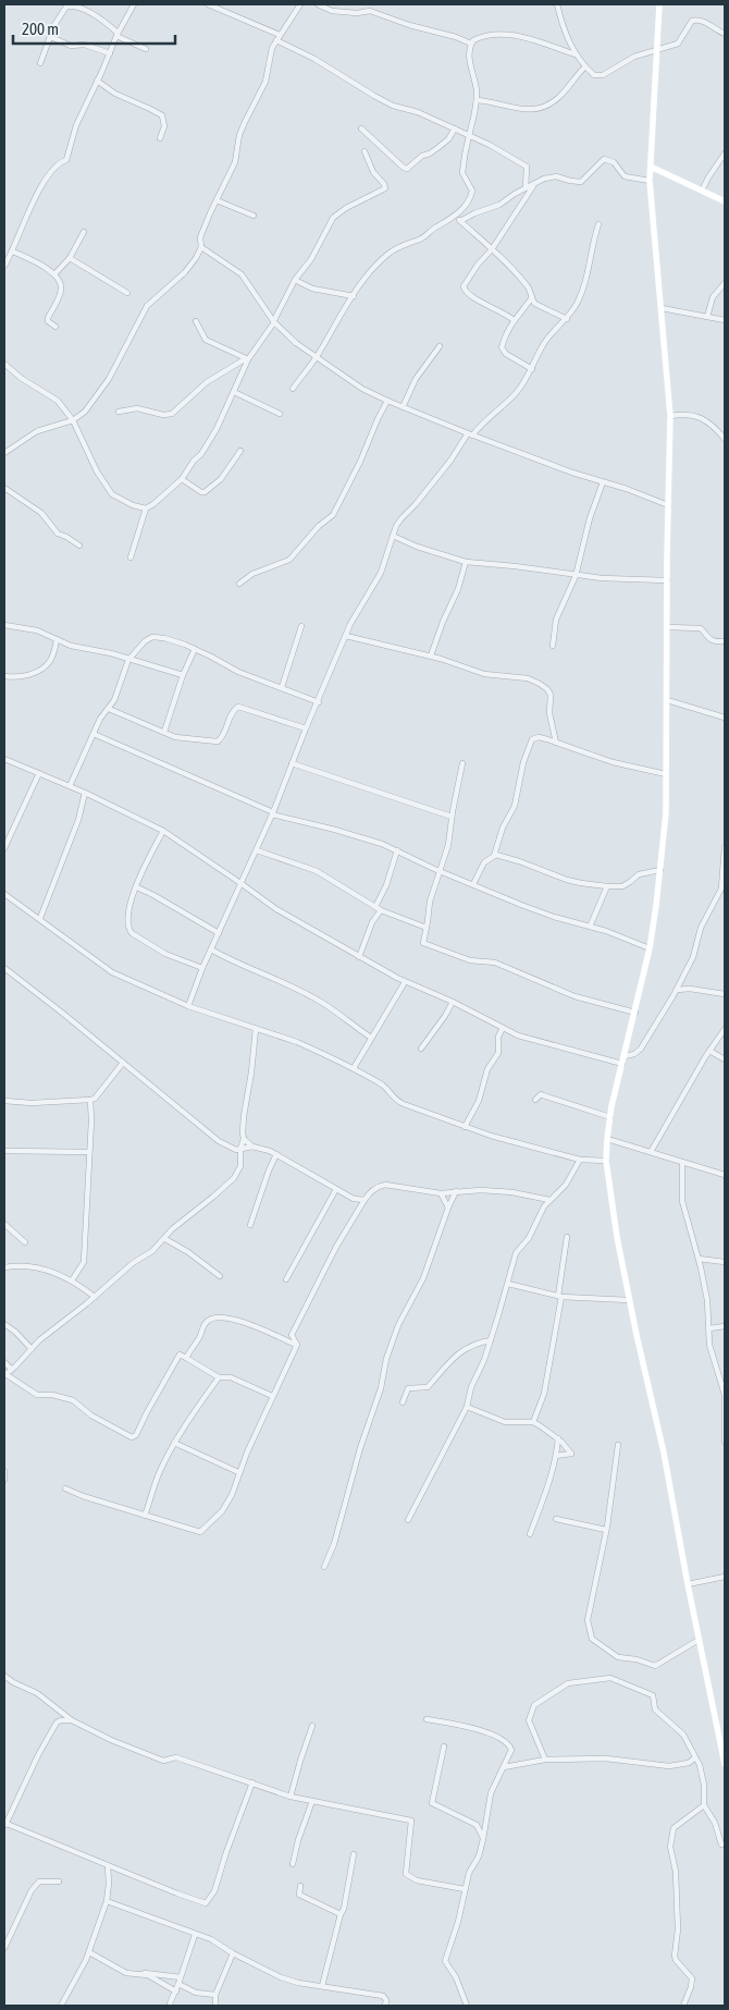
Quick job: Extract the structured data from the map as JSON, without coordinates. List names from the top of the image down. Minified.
{"scale_bar":"200 m"}
